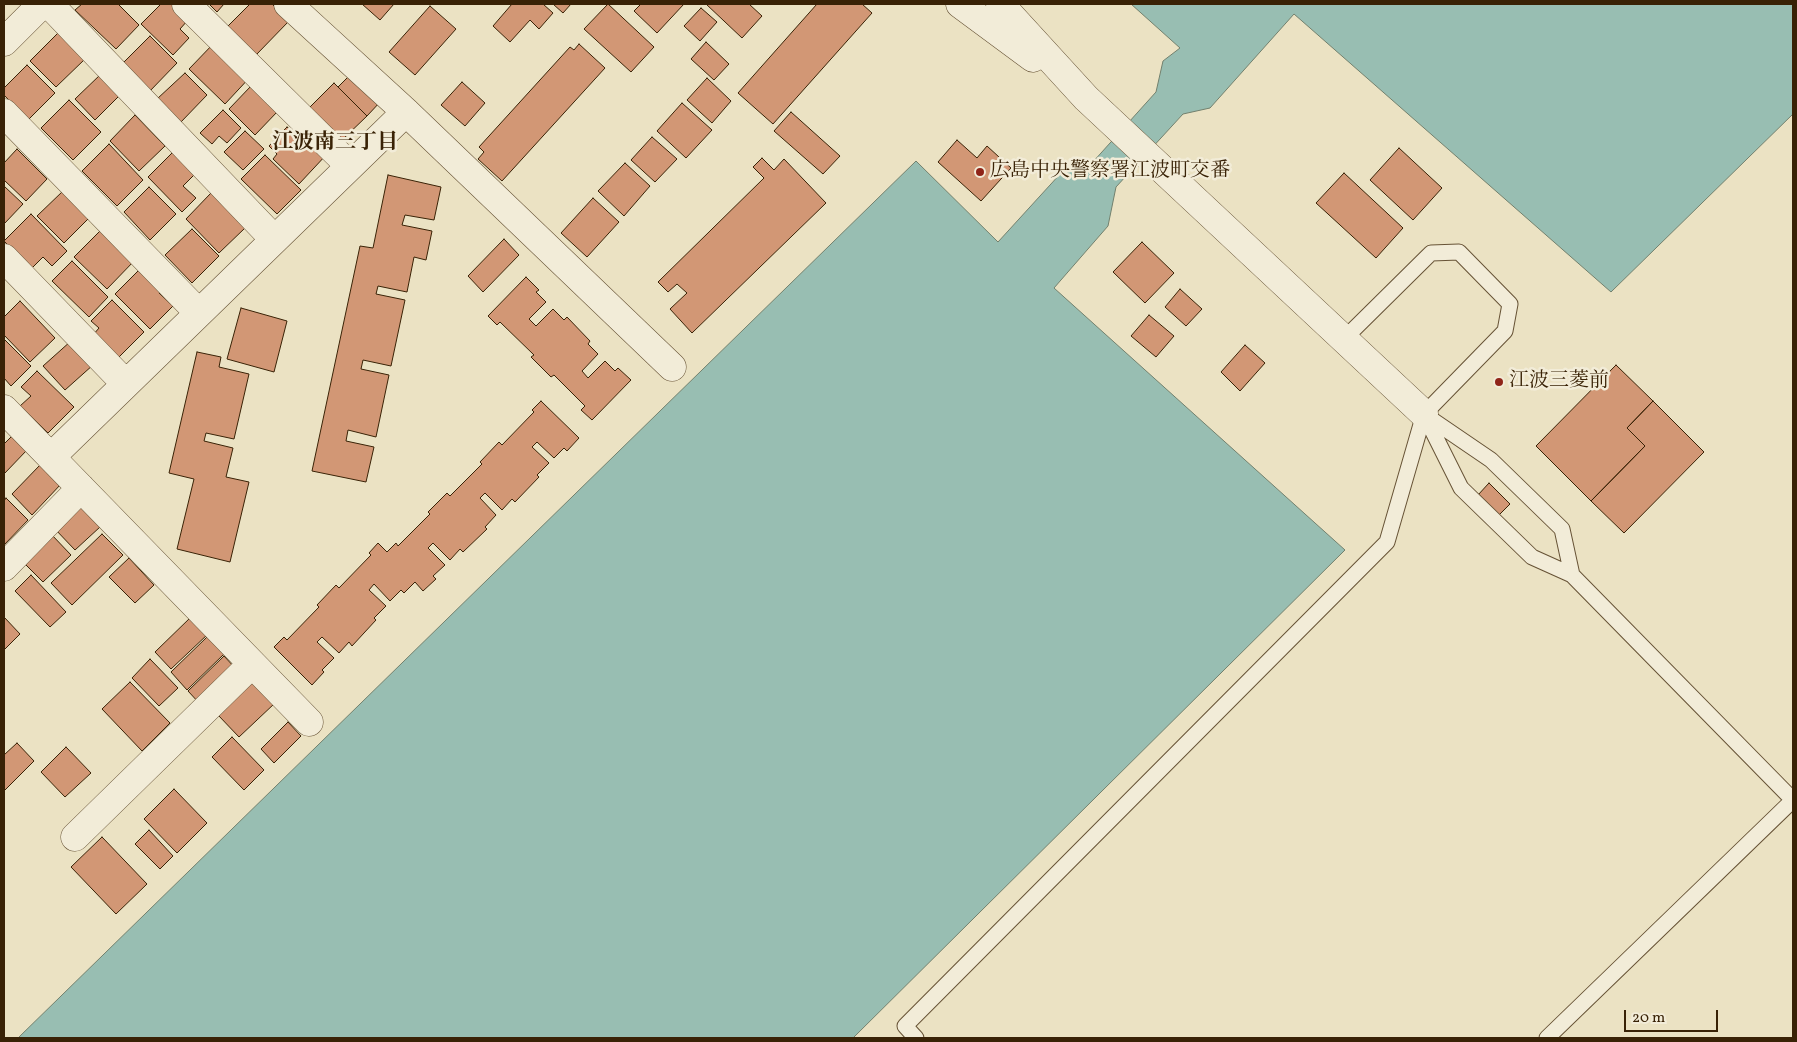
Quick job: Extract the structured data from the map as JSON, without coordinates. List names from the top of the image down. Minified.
{"districts":["江波南三丁目"],"places":["広島中央警察署江波町交番","江波三菱前"],"scale_bar":"20 m"}
